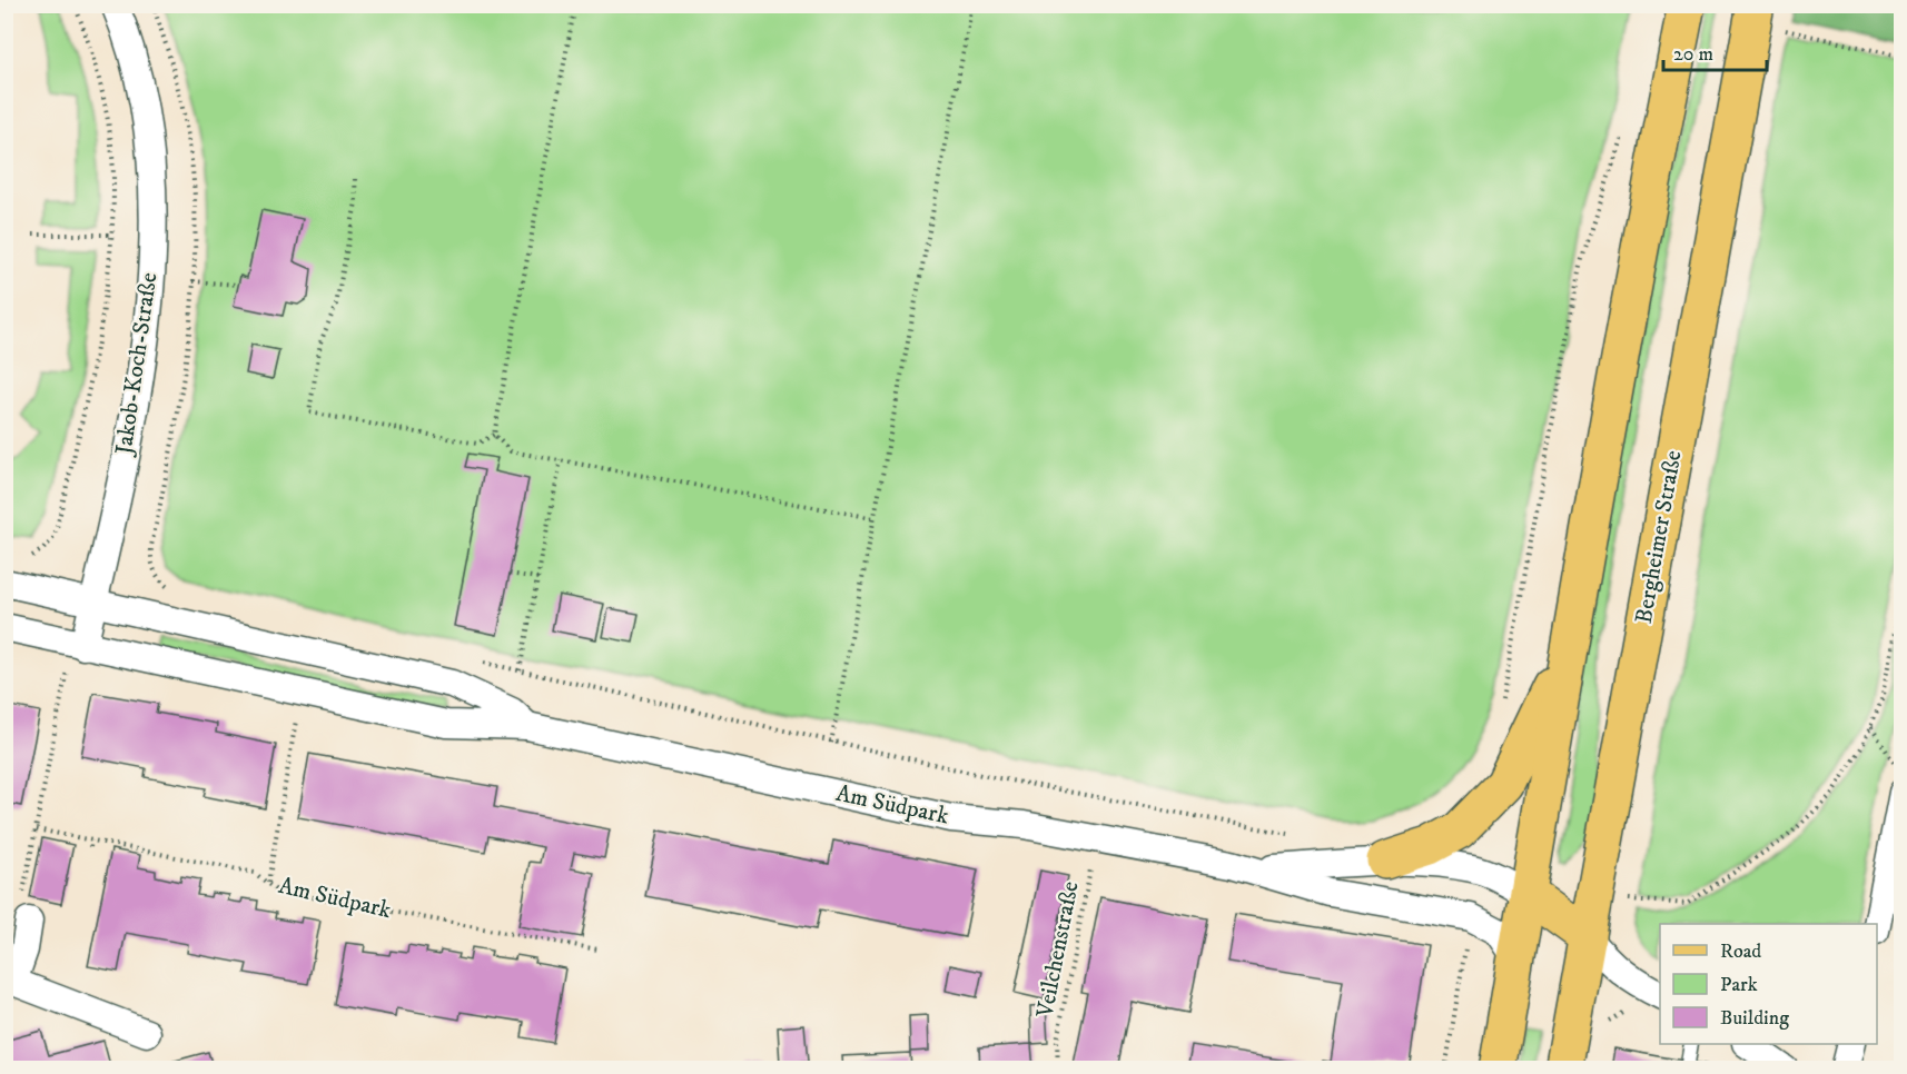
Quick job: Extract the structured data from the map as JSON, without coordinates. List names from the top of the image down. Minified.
{"streets":{"main road":["Bergheimer Straße"],"street":["Jakob-Koch-Straße","Am Südpark"],"path":["Veilchenstraße"]},"crossings":[["Jakob-Koch-Straße","Am Südpark"],["Am Südpark","Veilchenstraße"]],"legend":["Road","Park","Building"],"scale_bar":"20 m"}
